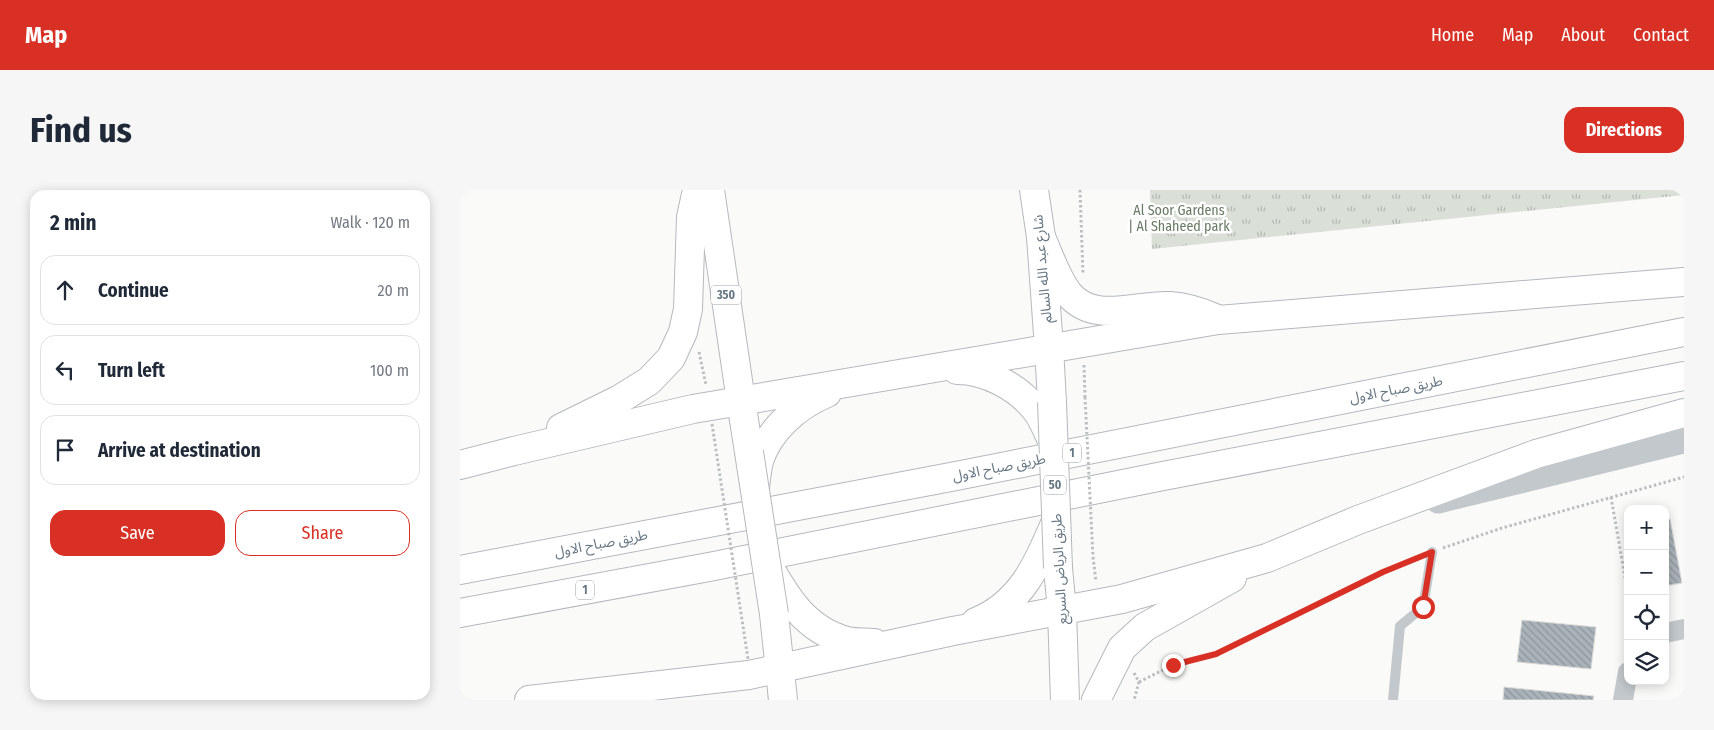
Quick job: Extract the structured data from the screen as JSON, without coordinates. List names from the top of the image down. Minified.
{"streets":{"main road":["شارع عبد الله السالم","350","طريق صباح الاول","1","50","طريق الرياض السريع"]},"crossings":[["شارع عبد الله السالم","طريق الرياض السريع"]],"parks":["Al Soor Gardens | Al Shaheed park"],"page":{"header":"Map","nav":["Home","Map","About","Contact"],"buttons":["Directions",["Save","Share"]],"title":"Find us","heading":["2 min","Walk · 120 m"],"list":[["Continue","20 m"],["Turn left","100 m"],"Arrive at destination"],"map_buttons":["+","−"]}}
